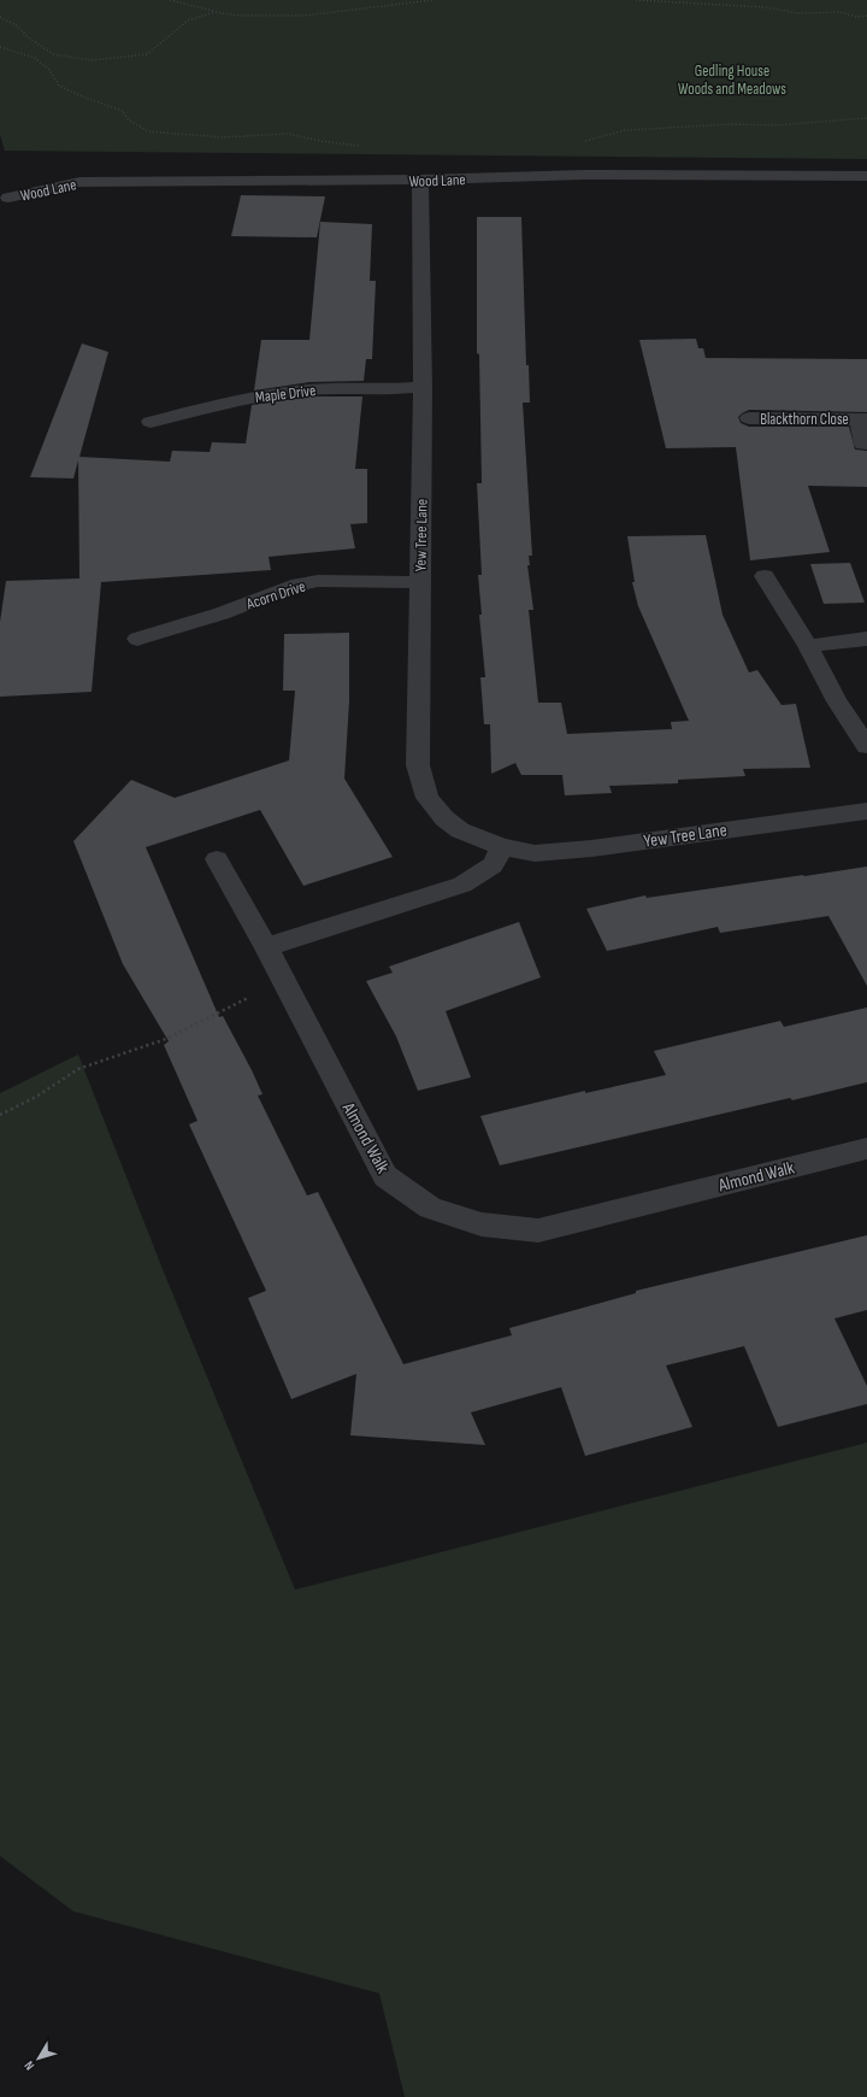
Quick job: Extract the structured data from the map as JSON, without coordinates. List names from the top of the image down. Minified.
{"streets":{"street":["Wood Lane","Maple Drive","Blackthorn Close","Yew Tree Lane","Acorn Drive","Almond Walk"]},"crossings":[["Wood Lane","Yew Tree Lane"],["Maple Drive","Yew Tree Lane"],["Yew Tree Lane","Acorn Drive"]],"parks":["Gedling House Woods and Meadows"],"north":"bottom left"}
